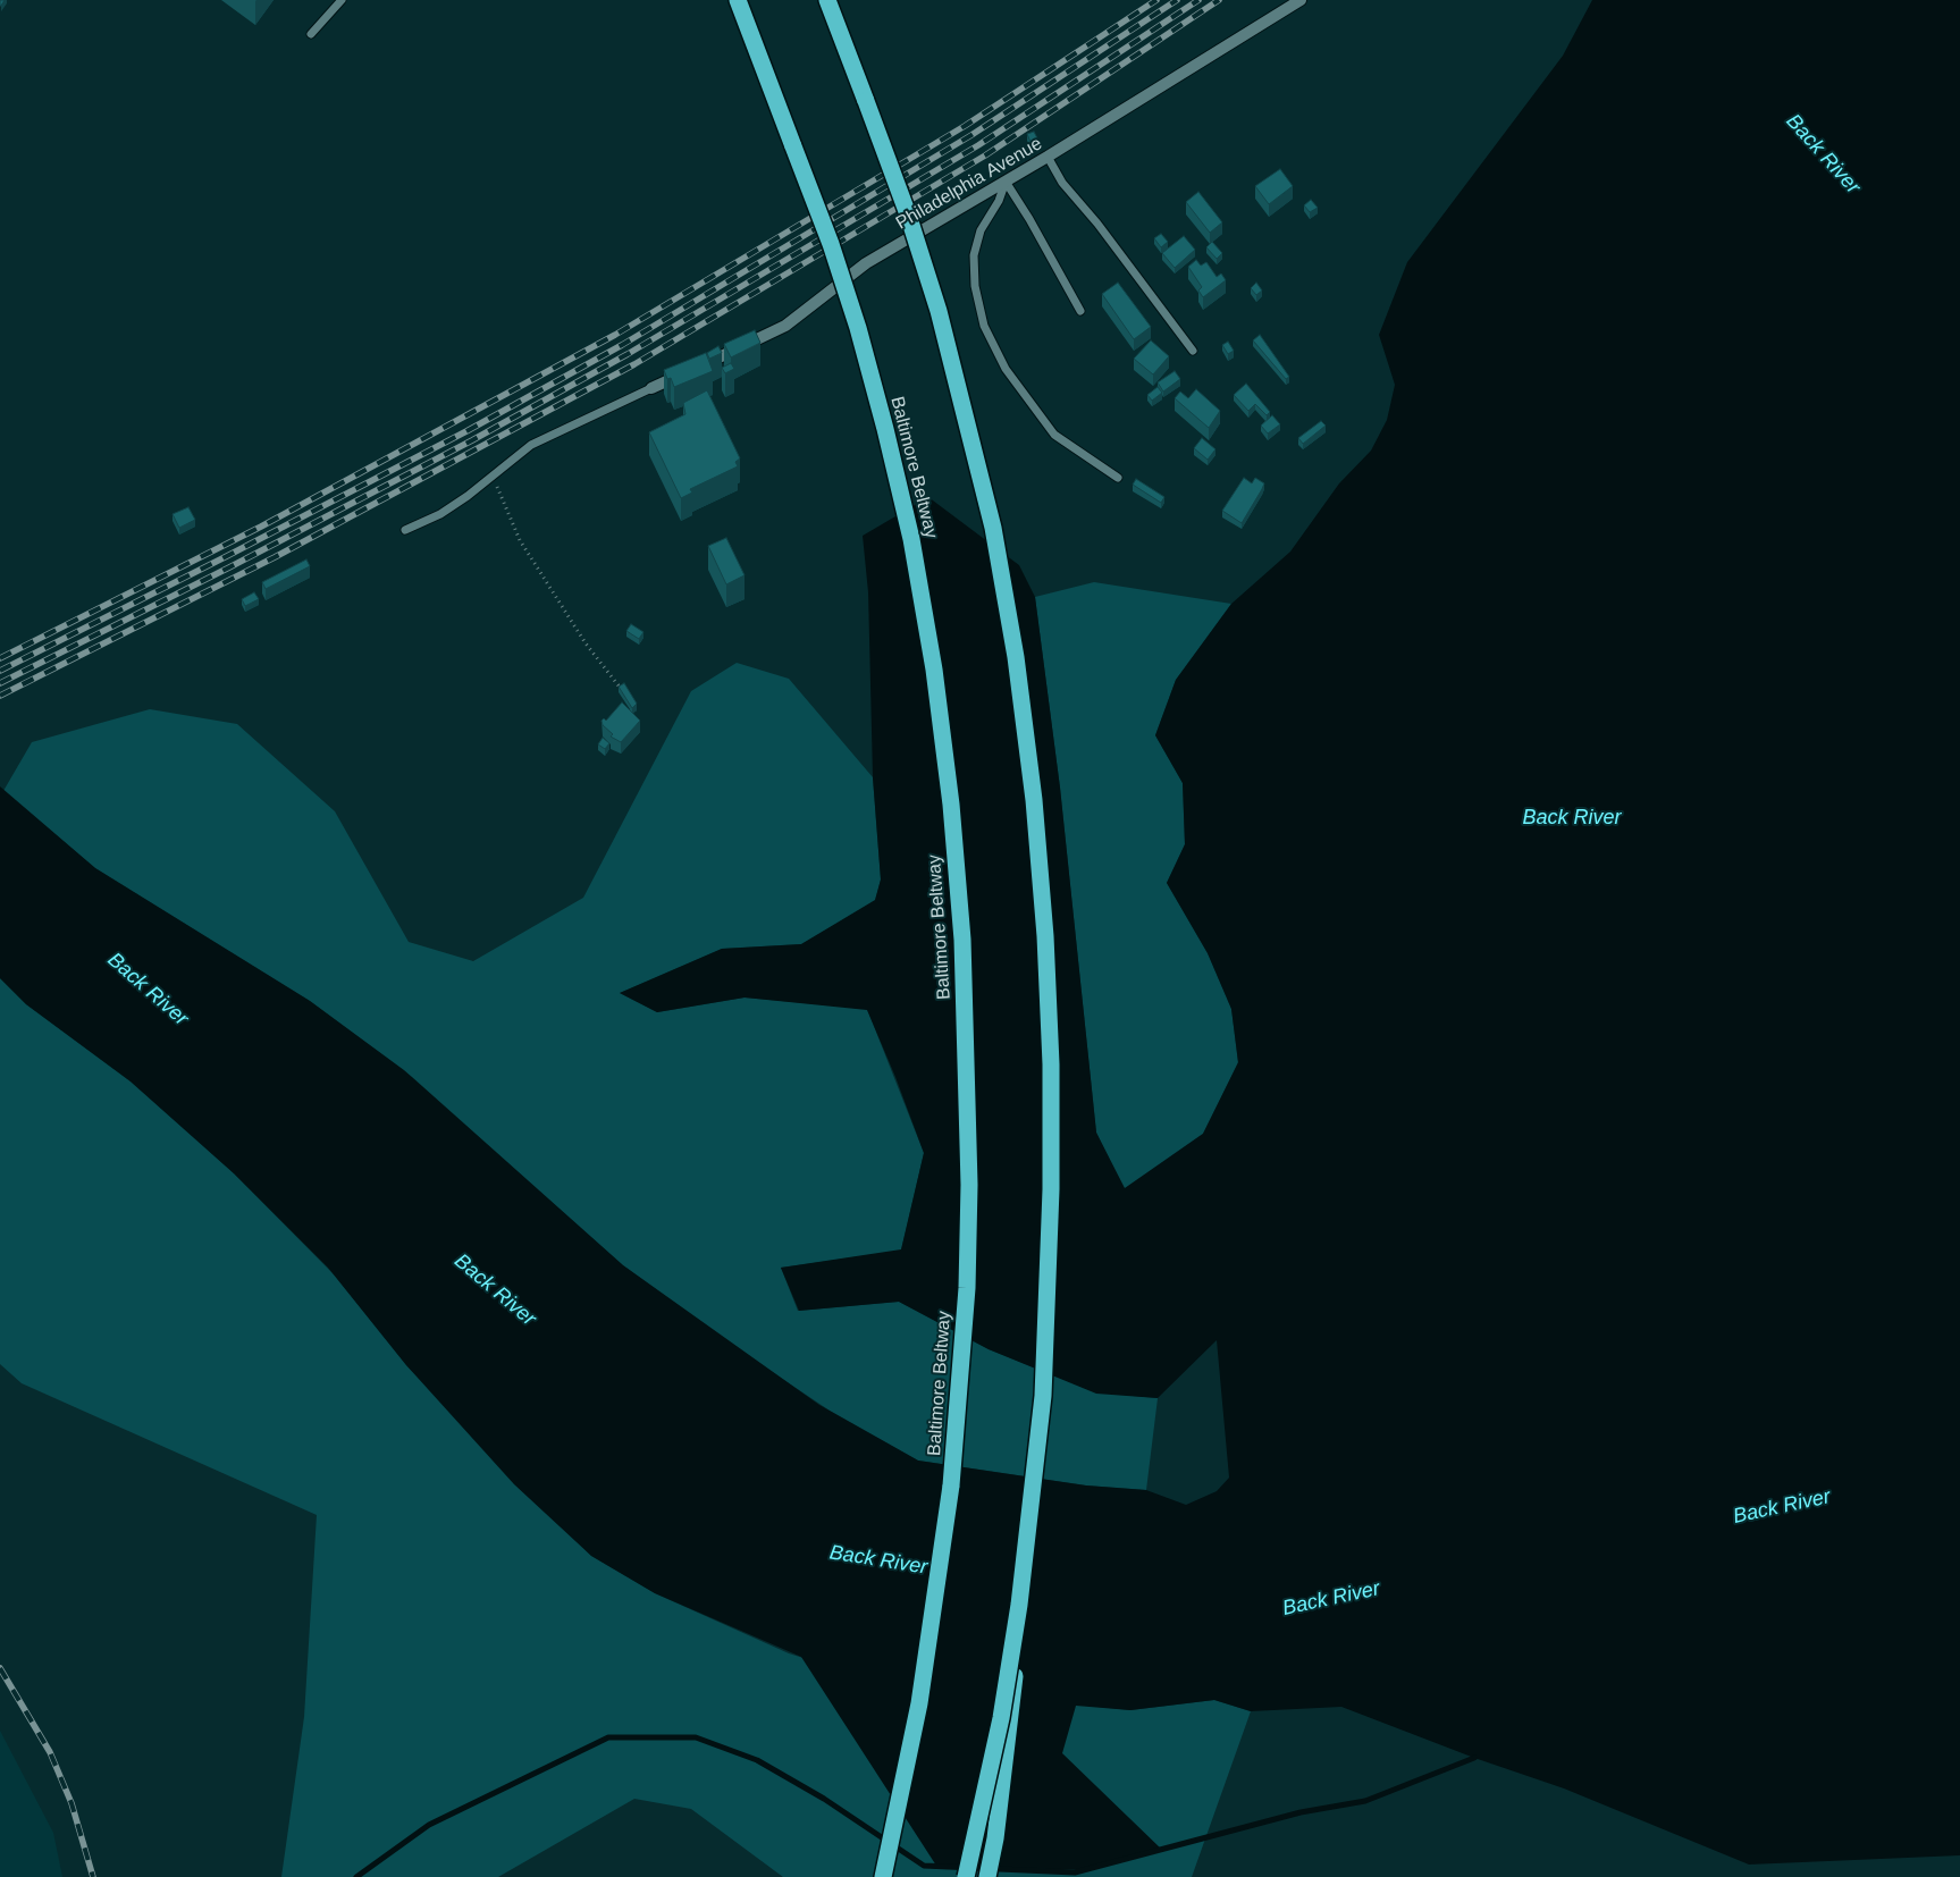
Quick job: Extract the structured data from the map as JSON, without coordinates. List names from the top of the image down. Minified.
{"streets":{"highway":["Baltimore Beltway"],"street":["Philadelphia Avenue"]},"water":["Back River"]}
